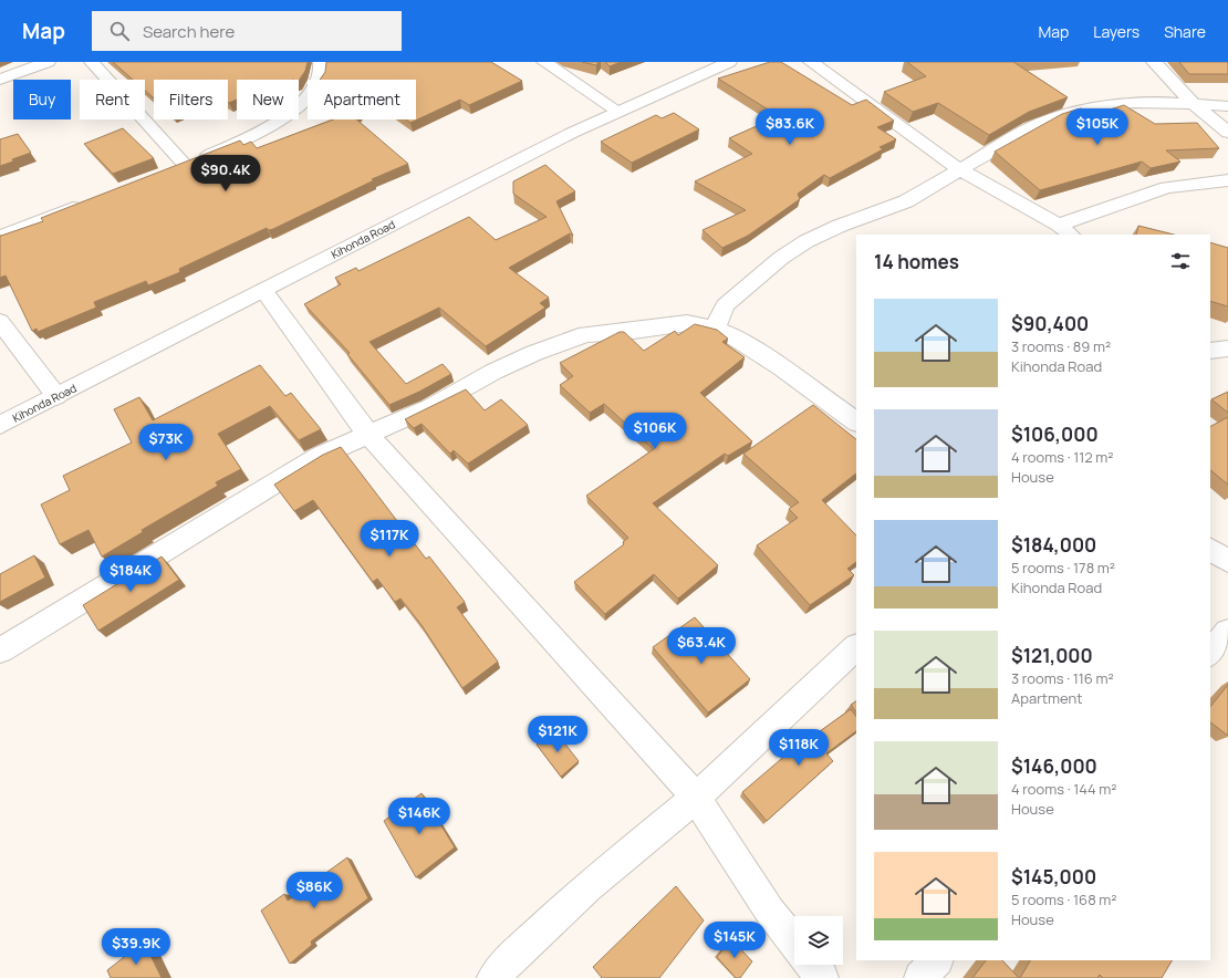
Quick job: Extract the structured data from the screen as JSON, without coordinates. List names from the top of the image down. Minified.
{"streets":{"street":["Kihonda Road"]},"page":{"header":"Map","search":"Search here","nav":["Map","Layers","Share"],"chip":["Buy","Rent","Filters","New","Apartment"],"price":["$83.6K","$105K","$90.4K","$106K","$73K","$117K","$184K","$63.4K","$121K","$118K","$146K","$86K","$145K","$39.9K"],"heading":"14 homes","list":[{"name":"$90,400","note":"3 rooms · 89 m² · Kihonda Road"},{"name":"$106,000","note":"4 rooms · 112 m² · House"},{"name":"$184,000","note":"5 rooms · 178 m² · Kihonda Road"},{"name":"$121,000","note":"3 rooms · 116 m² · Apartment"},{"name":"$146,000","note":"4 rooms · 144 m² · House"},{"name":"$145,000","note":"5 rooms · 168 m² · House"}]}}
